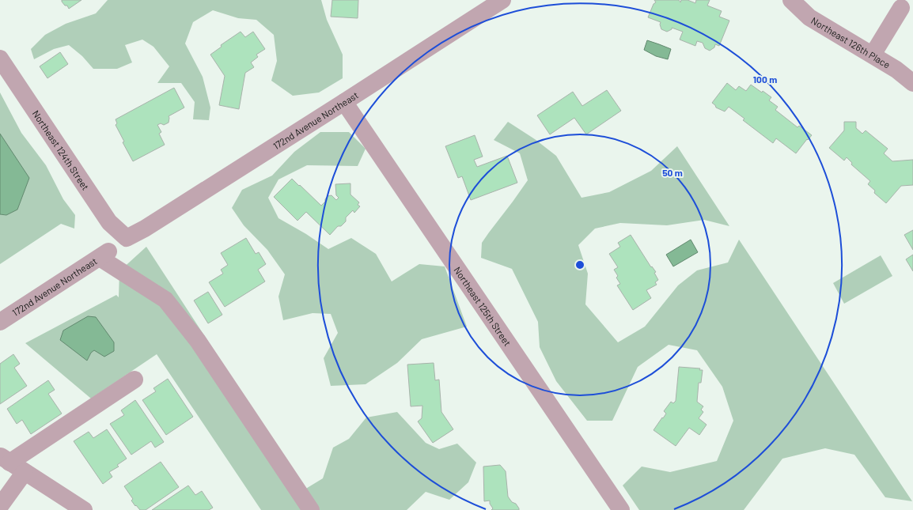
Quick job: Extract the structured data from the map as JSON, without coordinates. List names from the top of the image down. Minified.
{"streets":{"street":["Northeast 126th Place","172nd Avenue Northeast","Northeast 124th Street","Northeast 125th Street"]},"crossings":[["172nd Avenue Northeast","Northeast 124th Street"],["172nd Avenue Northeast","Northeast 125th Street"]],"rings":["100 m","50 m"]}
